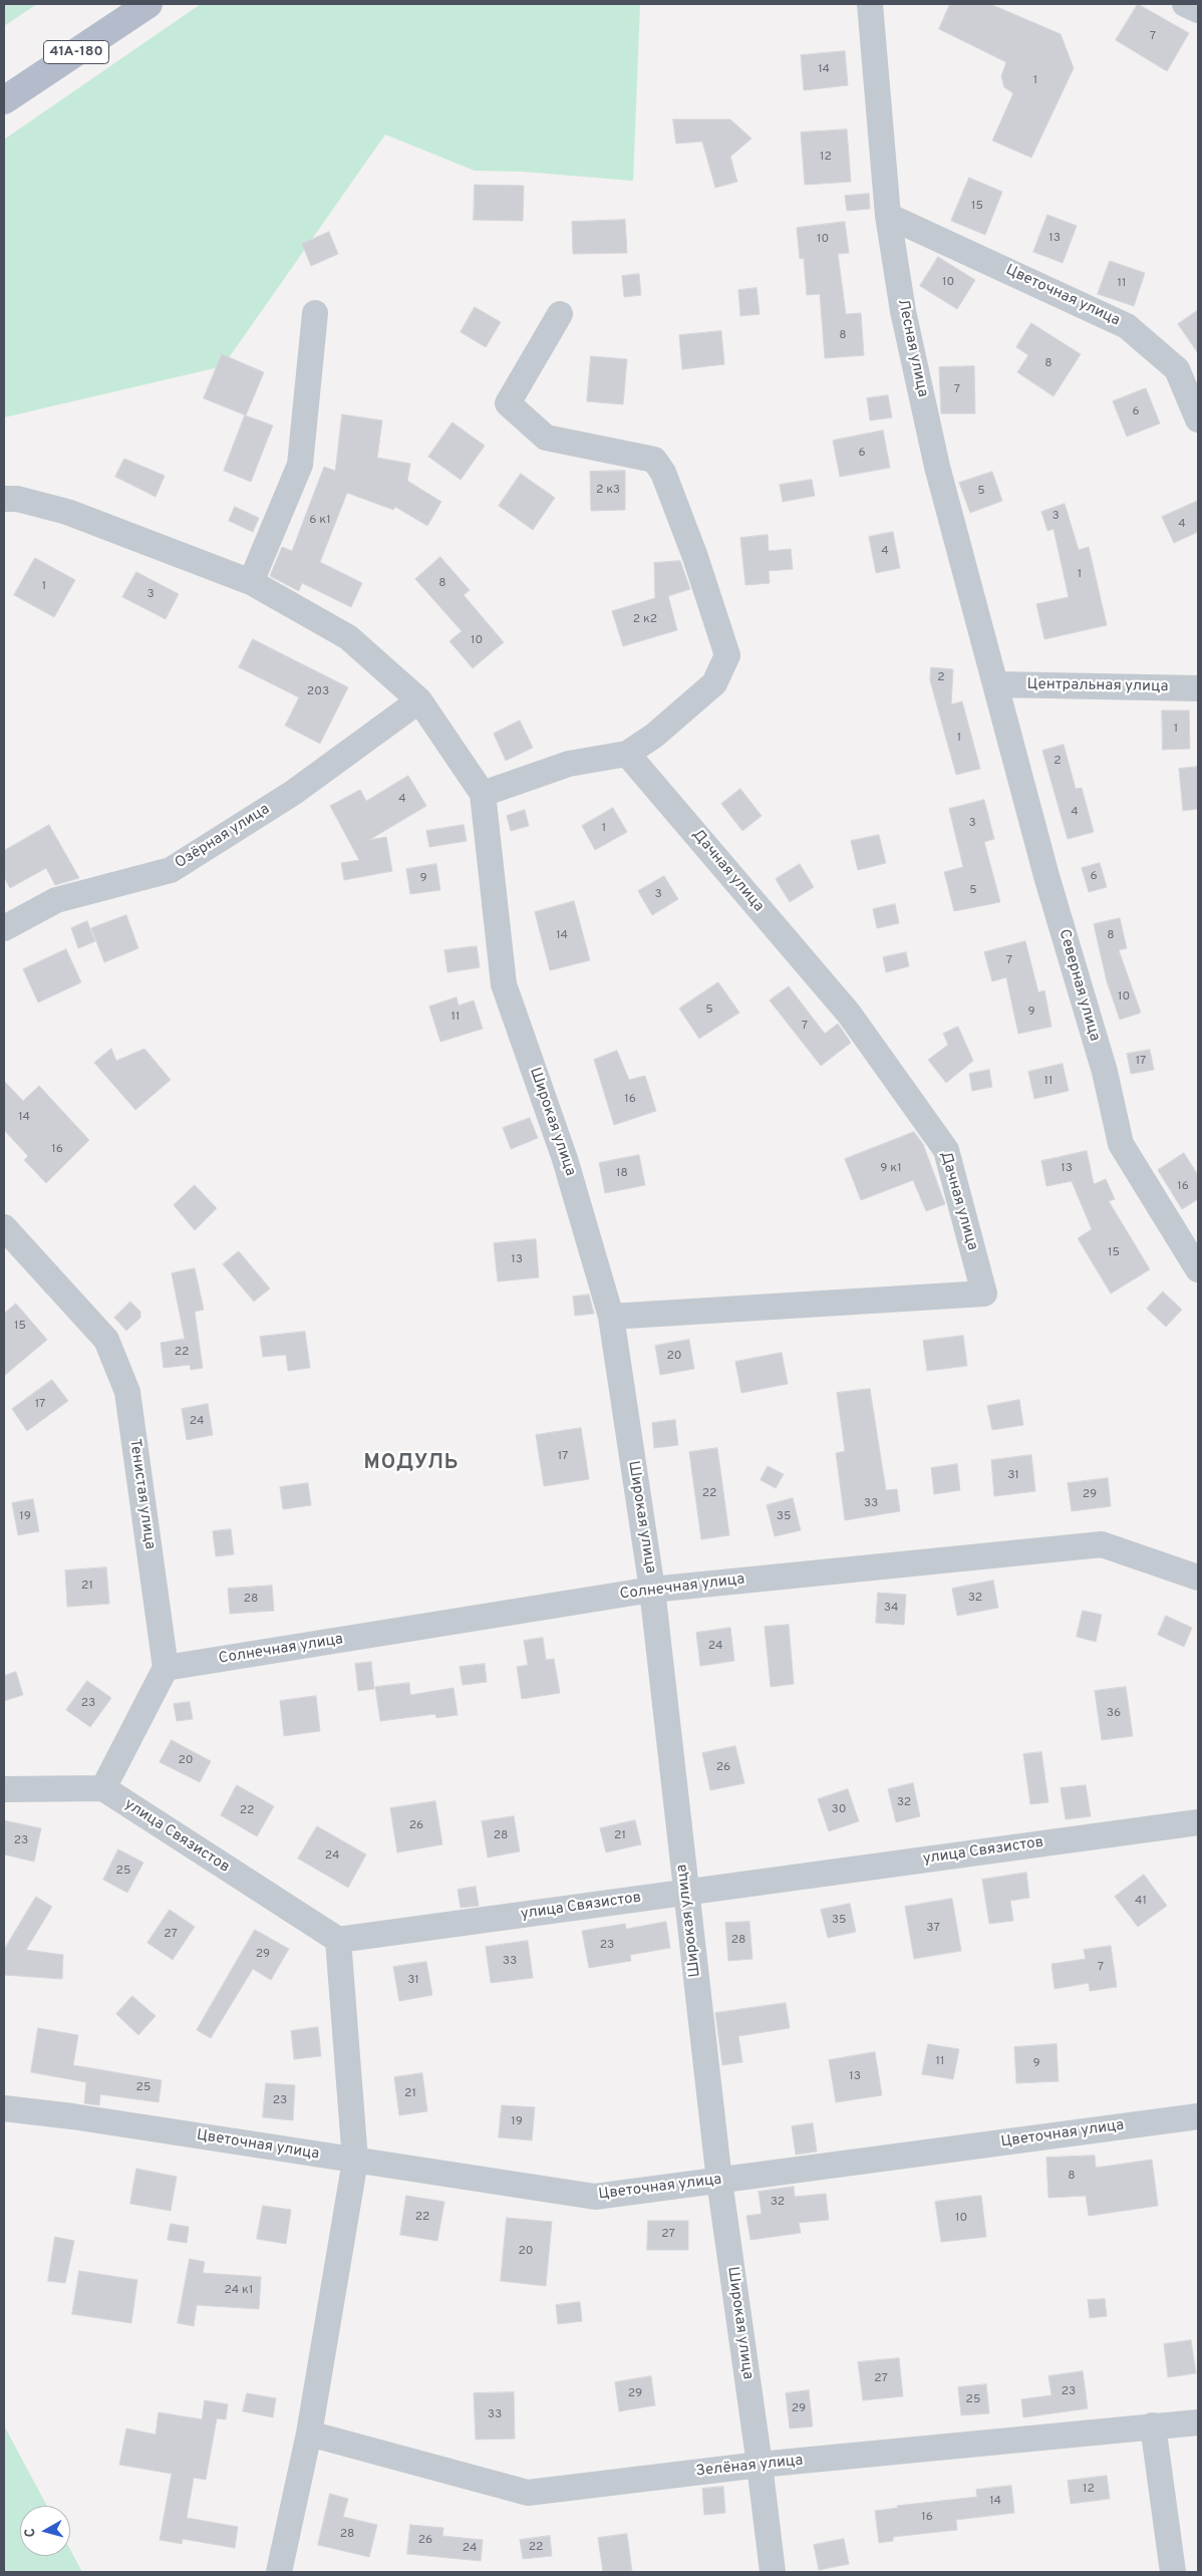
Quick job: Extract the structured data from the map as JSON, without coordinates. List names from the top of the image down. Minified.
{"streets":{"main road":["41А-180"],"street":["Цветочная улица","Лесная улица","Центральная улица","Озёрная улица","Дачная улица","Северная улица","Широкая улица","Тенистая улица","Солнечная улица","улица Связистов","Зелёная улица"]},"crossings":[["Цветочная улица","Лесная улица"],["Цветочная улица","Широкая улица"],["Лесная улица","Центральная улица"],["Лесная улица","Северная улица"],["Центральная улица","Северная улица"],["Озёрная улица","Широкая улица"],["Дачная улица","Широкая улица"],["Широкая улица","Солнечная улица"],["Широкая улица","улица Связистов"],["Широкая улица","Зелёная улица"],["Тенистая улица","Солнечная улица"]],"districts":["МОДУЛЬ"],"house_numbers":["7","14","1","12","15","13","10","10","11","8","8","7","6","6","2 к3","5","3","6 к1","4","4","1","8","1","3","2 к2","10","2","203","1","1","2","4","4","3","1","6","9","5","3","14","8","7","10","5","9","11","7","17","11","16","14","16","9 к1","13","18","16","15","13","15","22","20","17","24","17","31","22","29","33","19","35","21","32","28","34","24","23","36","20","26","32","30","22","26","28","21","23","24","25","41","35","37","27","28","23","29","33","7","31","11","9","13","25","21","23","19","8","32","22","10","27","20","24 к1","27","23","29","25","29","33","12","14","16","28","26","22","24"],"north":"left"}
